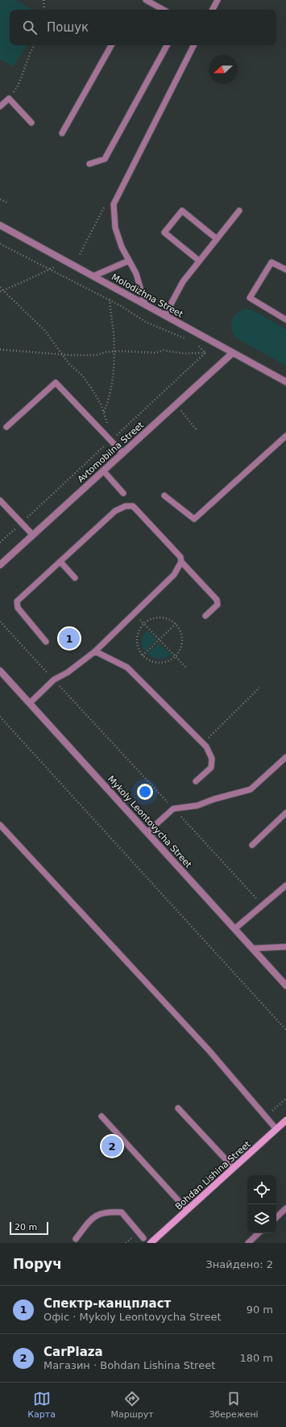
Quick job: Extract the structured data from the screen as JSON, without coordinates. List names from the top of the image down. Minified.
{"streets":{"main road":["Bohdan Lishina Street"],"street":["Molodizhna Street","Avtomobilna Street","Mykoly Leontovycha Street"]},"crossings":[["Molodizhna Street","Avtomobilna Street"]],"scale_bar":"20 m","north":"left","page":{"search":"Пошук","pins":["1","2"],"scale":"20 m","heading":["Поруч","Знайдено: 2"],"list":[{"mark":"1","name":"Спектр-канцпласт","note":"Офіс · Mykoly Leontovycha Street","value":"90 m"},{"mark":"2","name":"CarPlaza","note":"Магазин · Bohdan Lishina Street","value":"180 m"}],"nav":["Карта","Маршрут","Збережені"]}}
